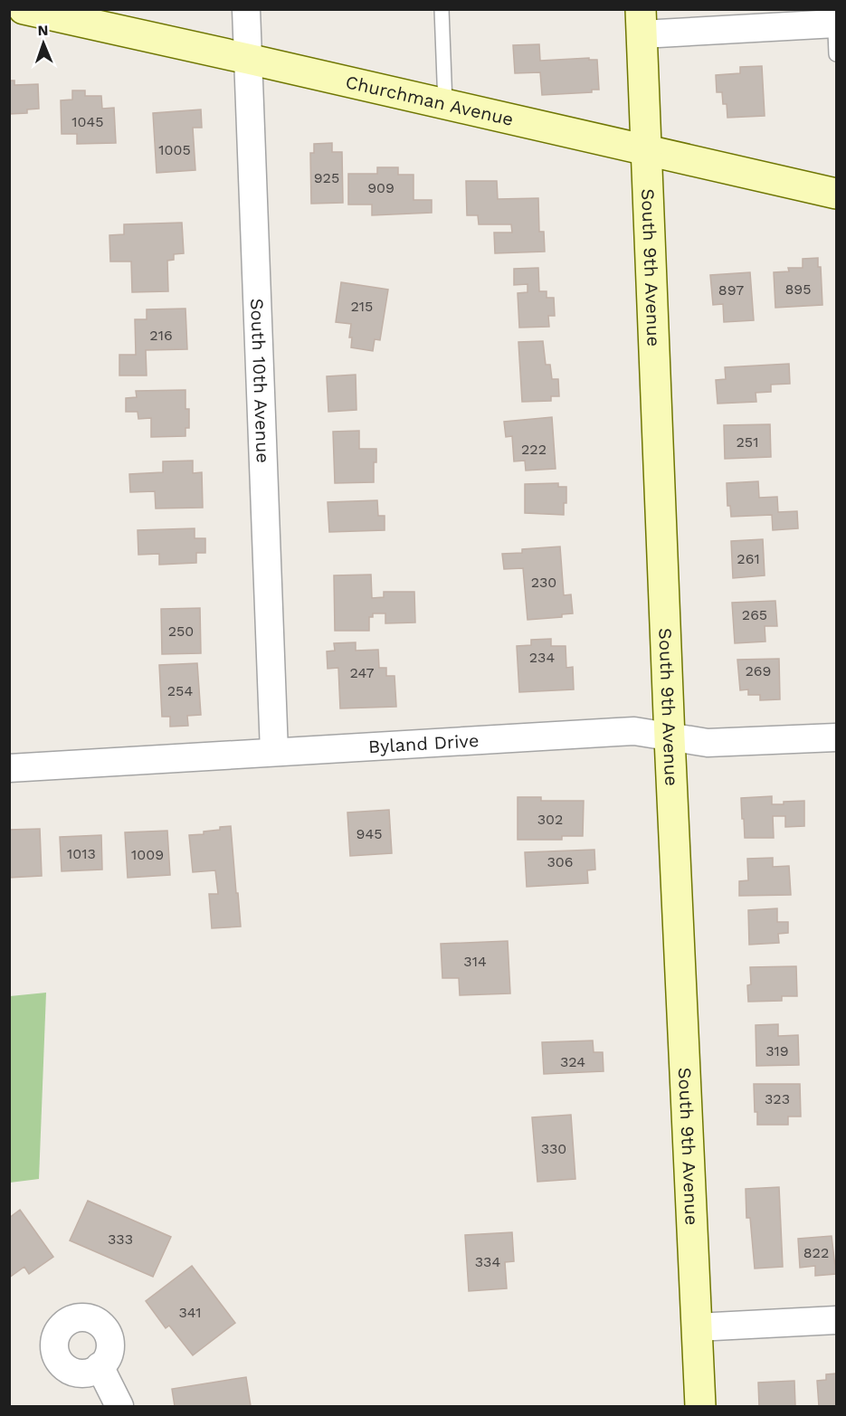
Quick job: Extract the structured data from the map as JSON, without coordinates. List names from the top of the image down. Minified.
{"streets":{"street":["Churchman Avenue","South 9th Avenue","South 10th Avenue","Byland Drive"]},"crossings":[["Churchman Avenue","South 9th Avenue"],["Churchman Avenue","South 10th Avenue"],["South 9th Avenue","Byland Drive"],["South 10th Avenue","Byland Drive"]],"house_numbers":["1045","1005","925","909","895","897","215","216","251","222","261","230","265","250","234","269","247","254","302","945","1013","1009","306","314","319","324","323","330","333","822","334","341"],"north":"top"}
